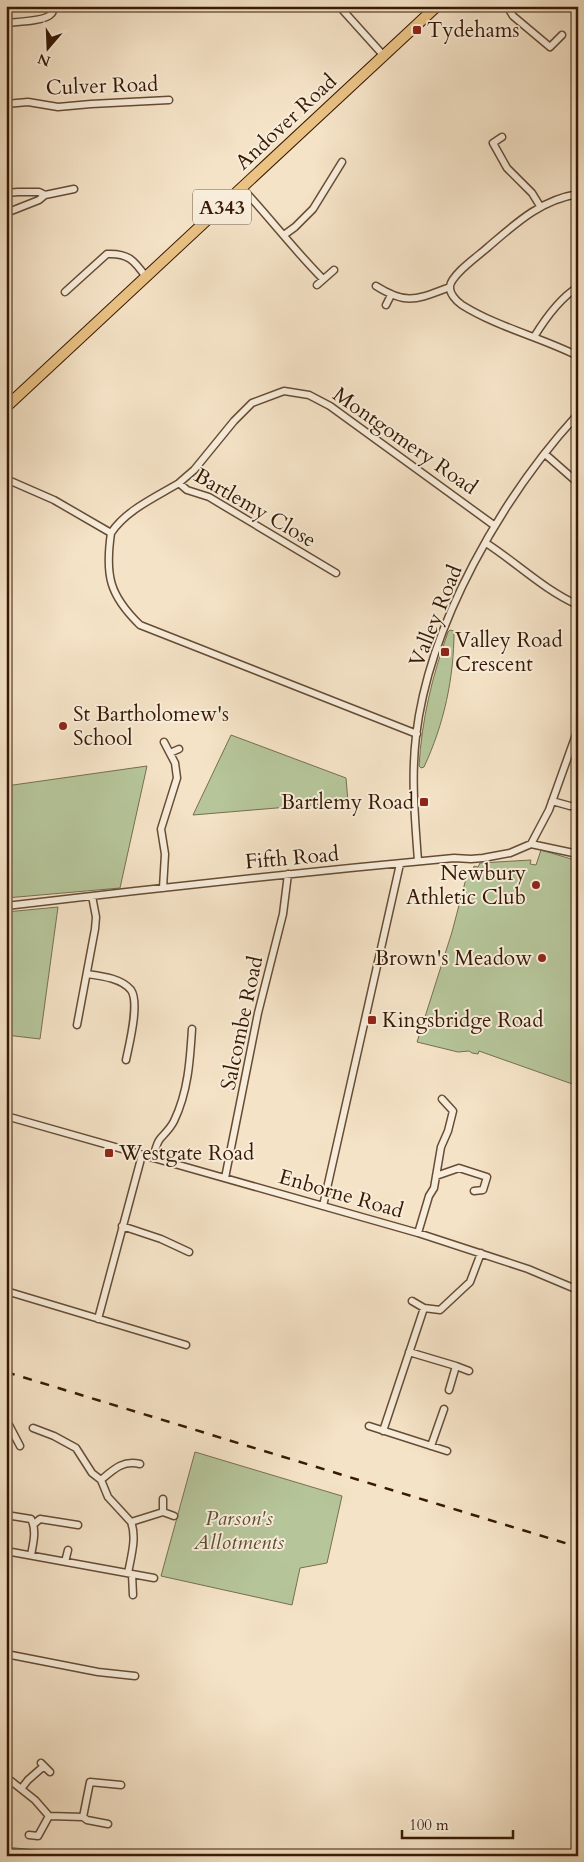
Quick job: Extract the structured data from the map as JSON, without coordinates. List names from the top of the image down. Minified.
{"streets":{"main road":["Andover Road","A343"],"street":["Culver Road","Montgomery Road","Bartlemy Close","Valley Road","Fifth Road","Salcombe Road","Enborne Road"]},"crossings":[["Montgomery Road","Bartlemy Close"],["Montgomery Road","Valley Road"],["Valley Road","Fifth Road"],["Fifth Road","Salcombe Road"],["Salcombe Road","Enborne Road"]],"parks":["Parson's Allotments"],"places":{"transit":["Tydehams","Valley Road Crescent","Bartlemy Road","Kingsbridge Road","Westgate Road"],"other":["St Bartholomew's School","Newbury Athletic Club","Brown's Meadow"]},"scale_bar":"100 m","north":"bottom"}
